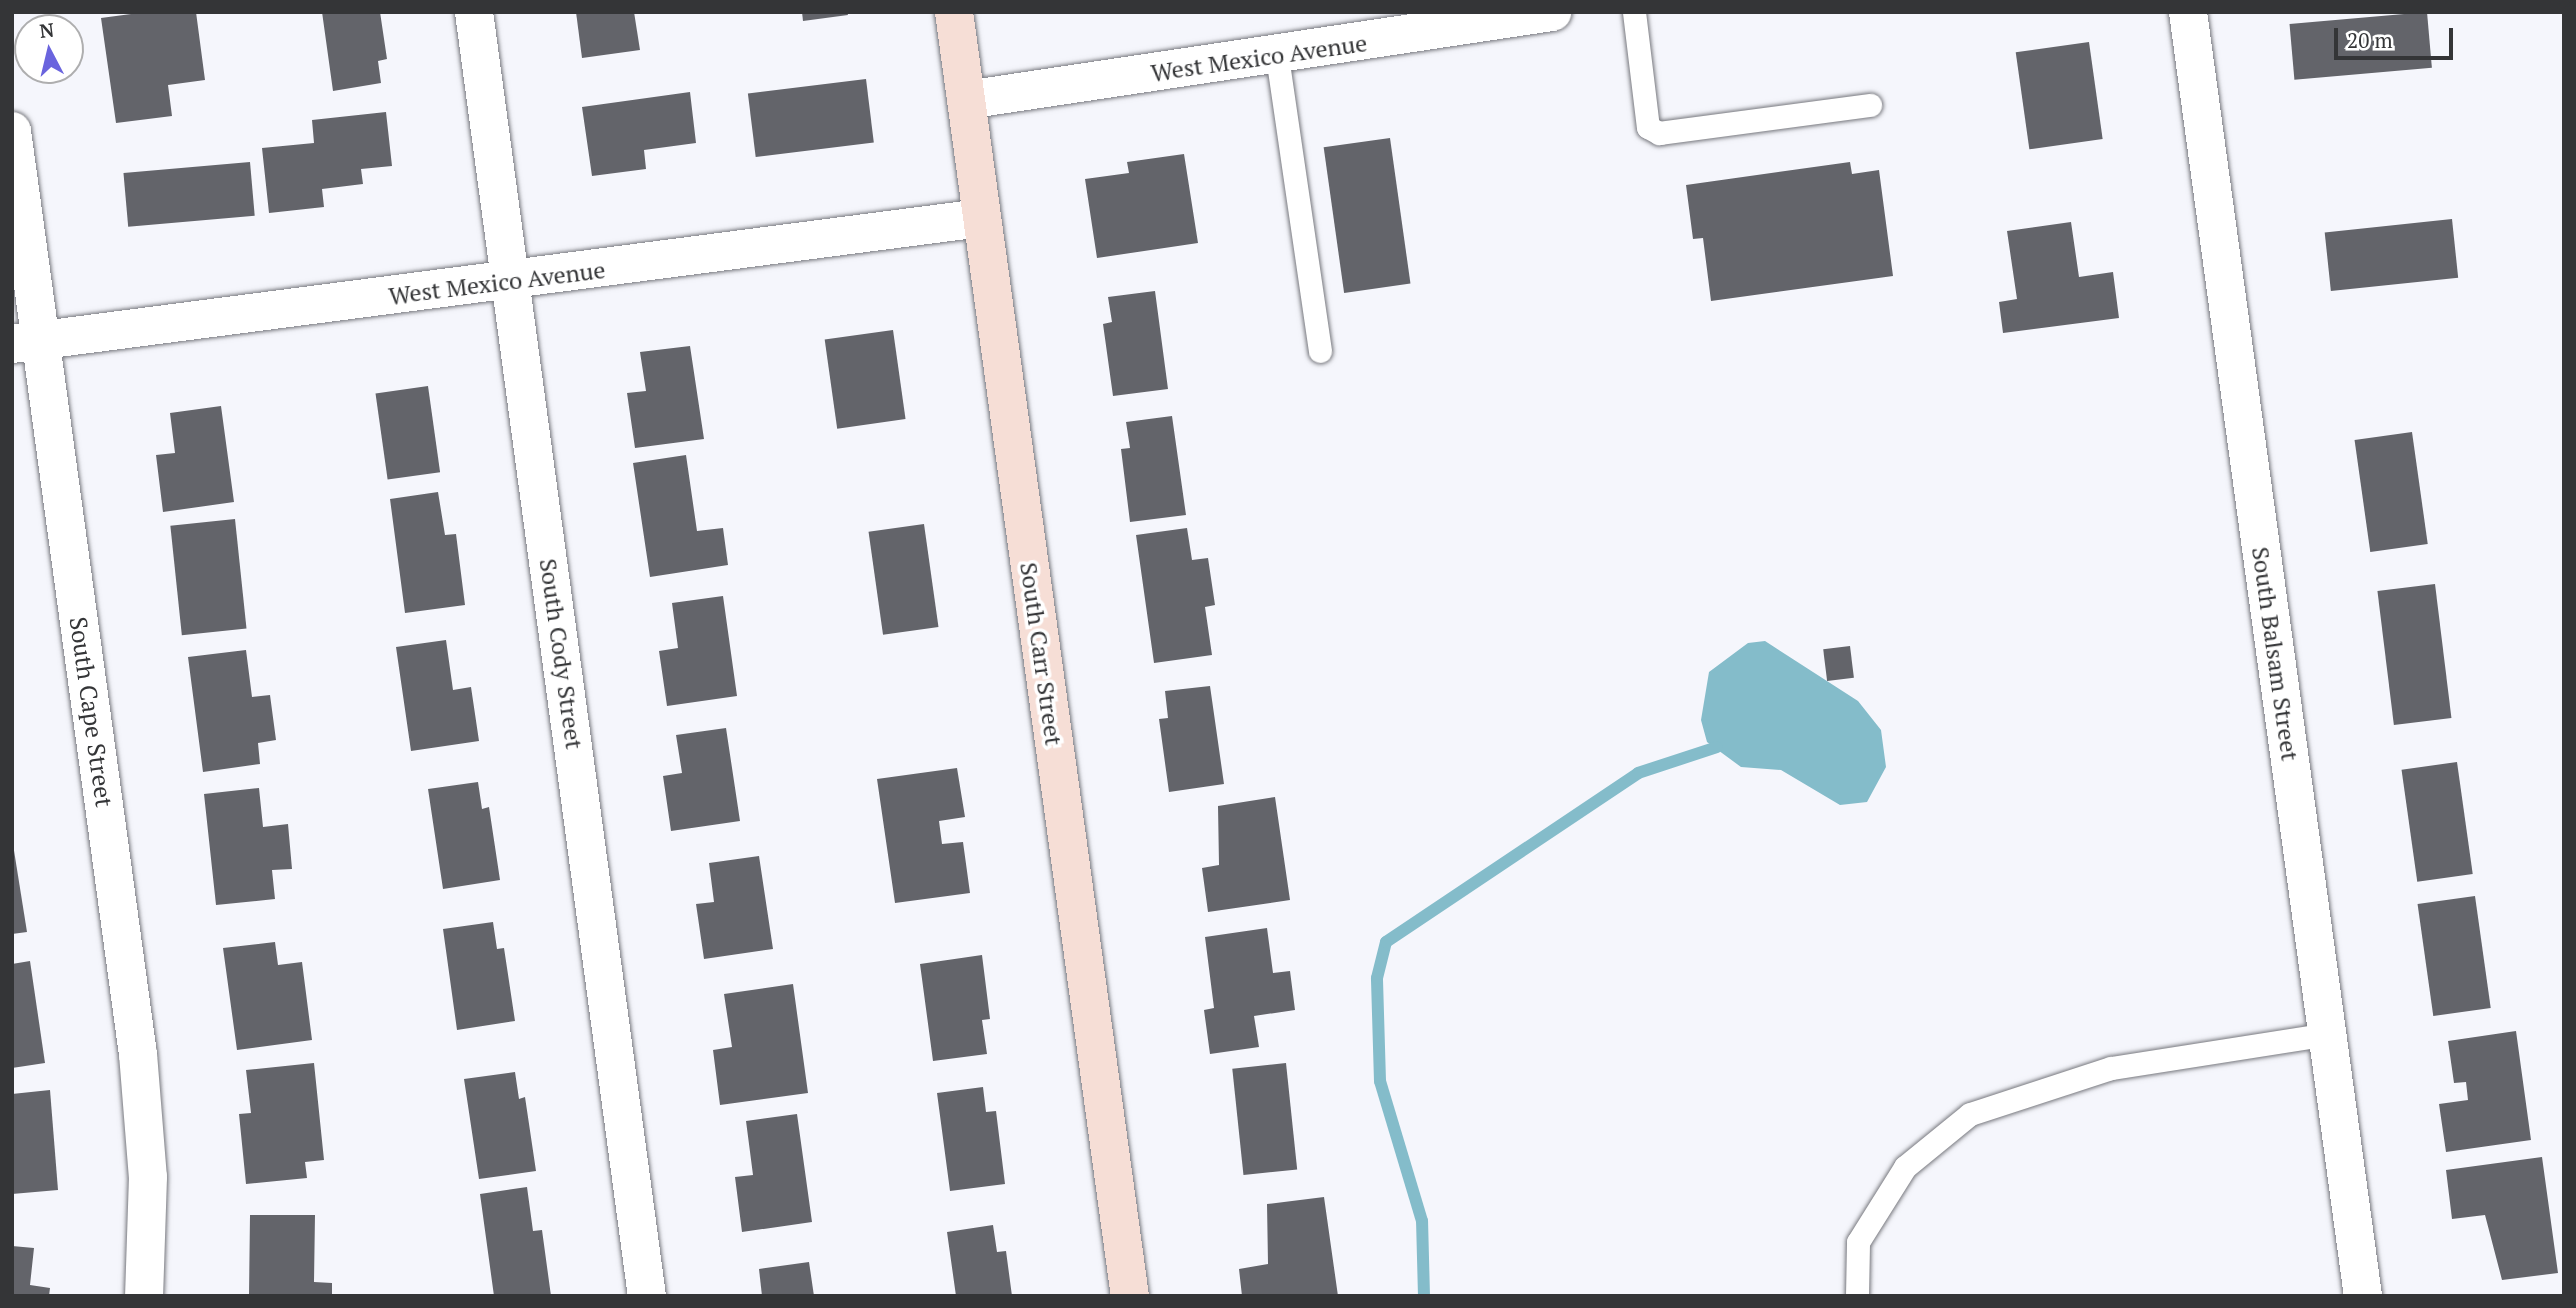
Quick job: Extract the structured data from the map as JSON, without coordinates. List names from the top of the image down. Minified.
{"streets":{"street":["West Mexico Avenue","South Cody Street","South Carr Street","South Balsam Street","South Cape Street"]},"crossings":[["West Mexico Avenue","South Cody Street"],["West Mexico Avenue","South Carr Street"],["West Mexico Avenue","South Cape Street"]],"scale_bar":"20 m","north":"top"}
